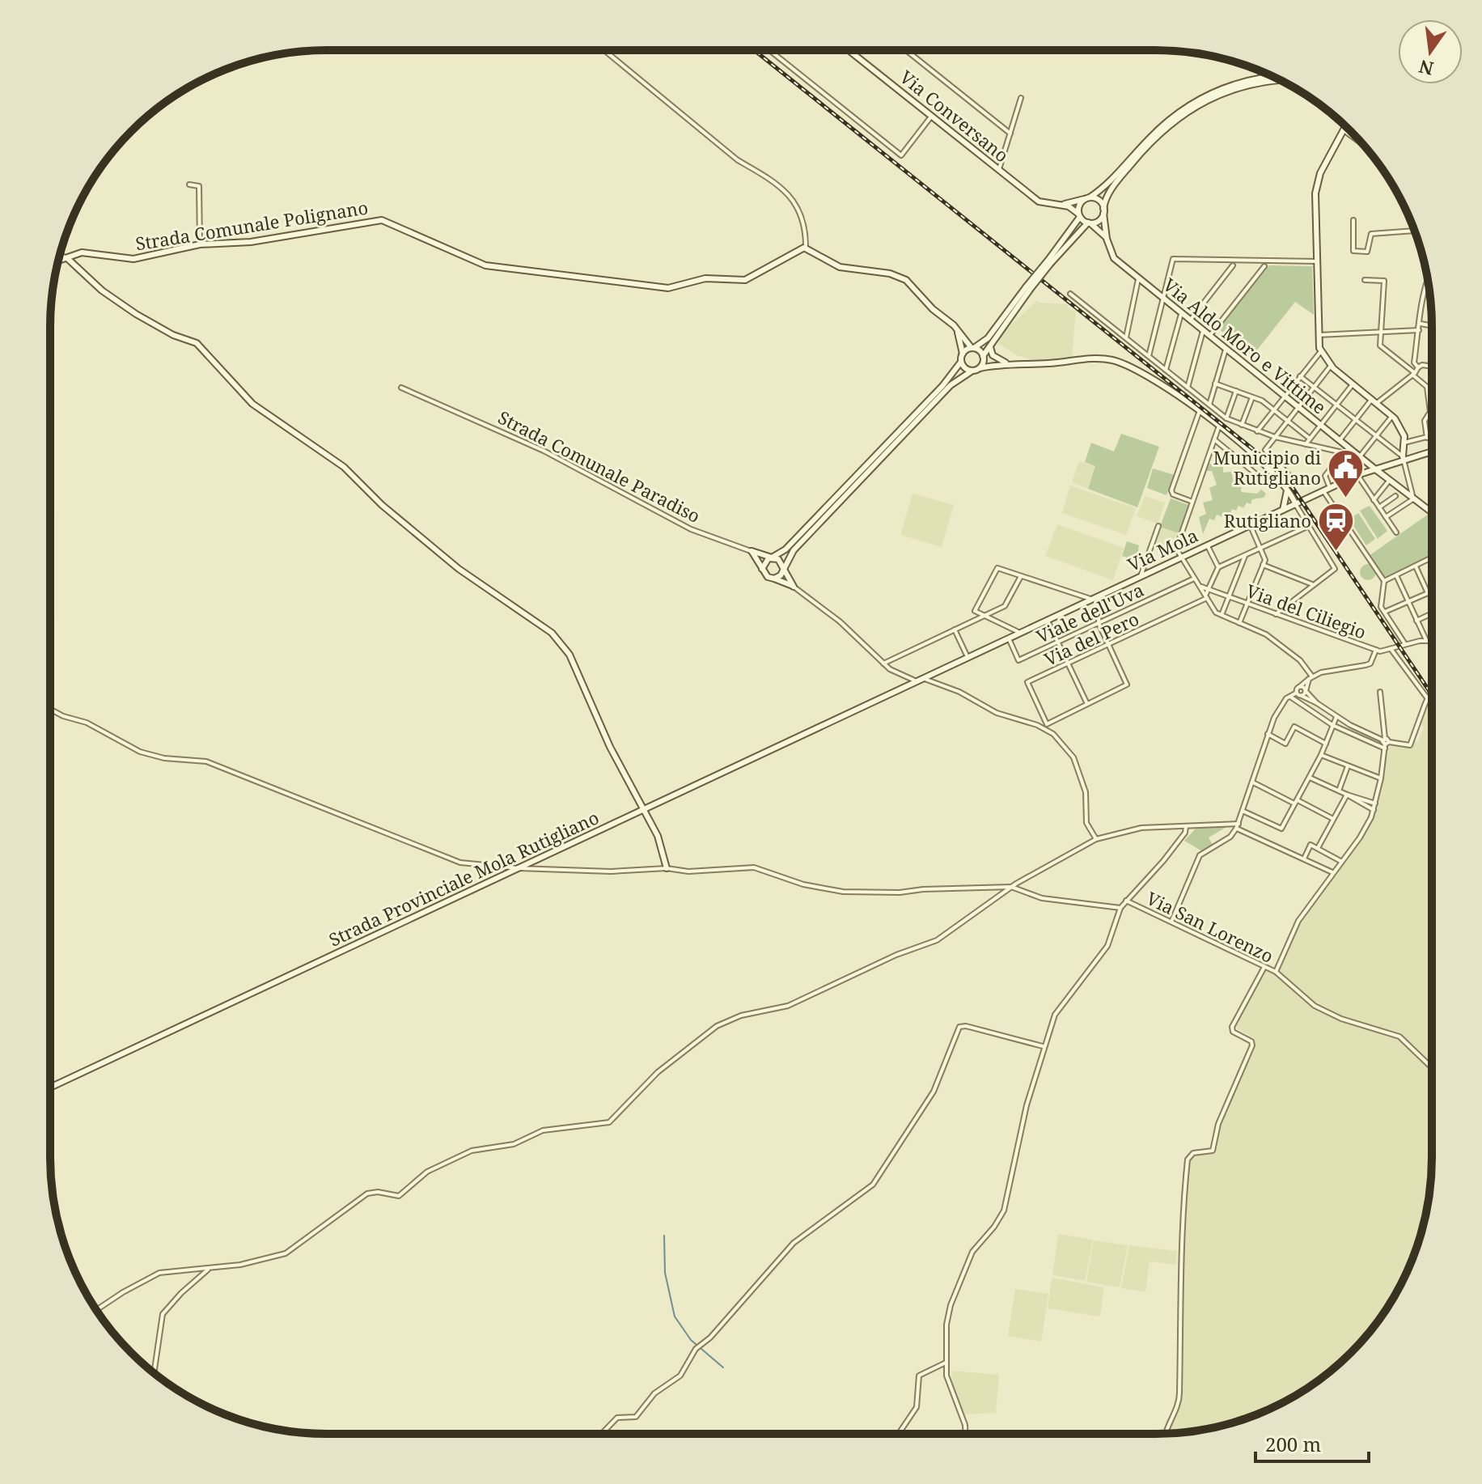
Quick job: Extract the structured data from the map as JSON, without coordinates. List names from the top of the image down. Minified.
{"streets":{"street":["Via Conversano","Strada Comunale Polignano","Via Aldo Moro e Vittime","Strada Comunale Paradiso","Via Mola","Via del Ciliegio","Viale dell'Uva","Via del Pero","Strada Provinciale Mola Rutigliano","Via San Lorenzo"]},"crossings":[["Via Conversano","Via Aldo Moro e Vittime"],["Via Aldo Moro e Vittime","Via Mola"],["Via Mola","Viale dell'Uva"],["Via Mola","Strada Provinciale Mola Rutigliano"]],"places":{"public building":["Municipio di Rutigliano"],"station":["Rutigliano"]},"scale_bar":"200 m","north":"bottom"}
